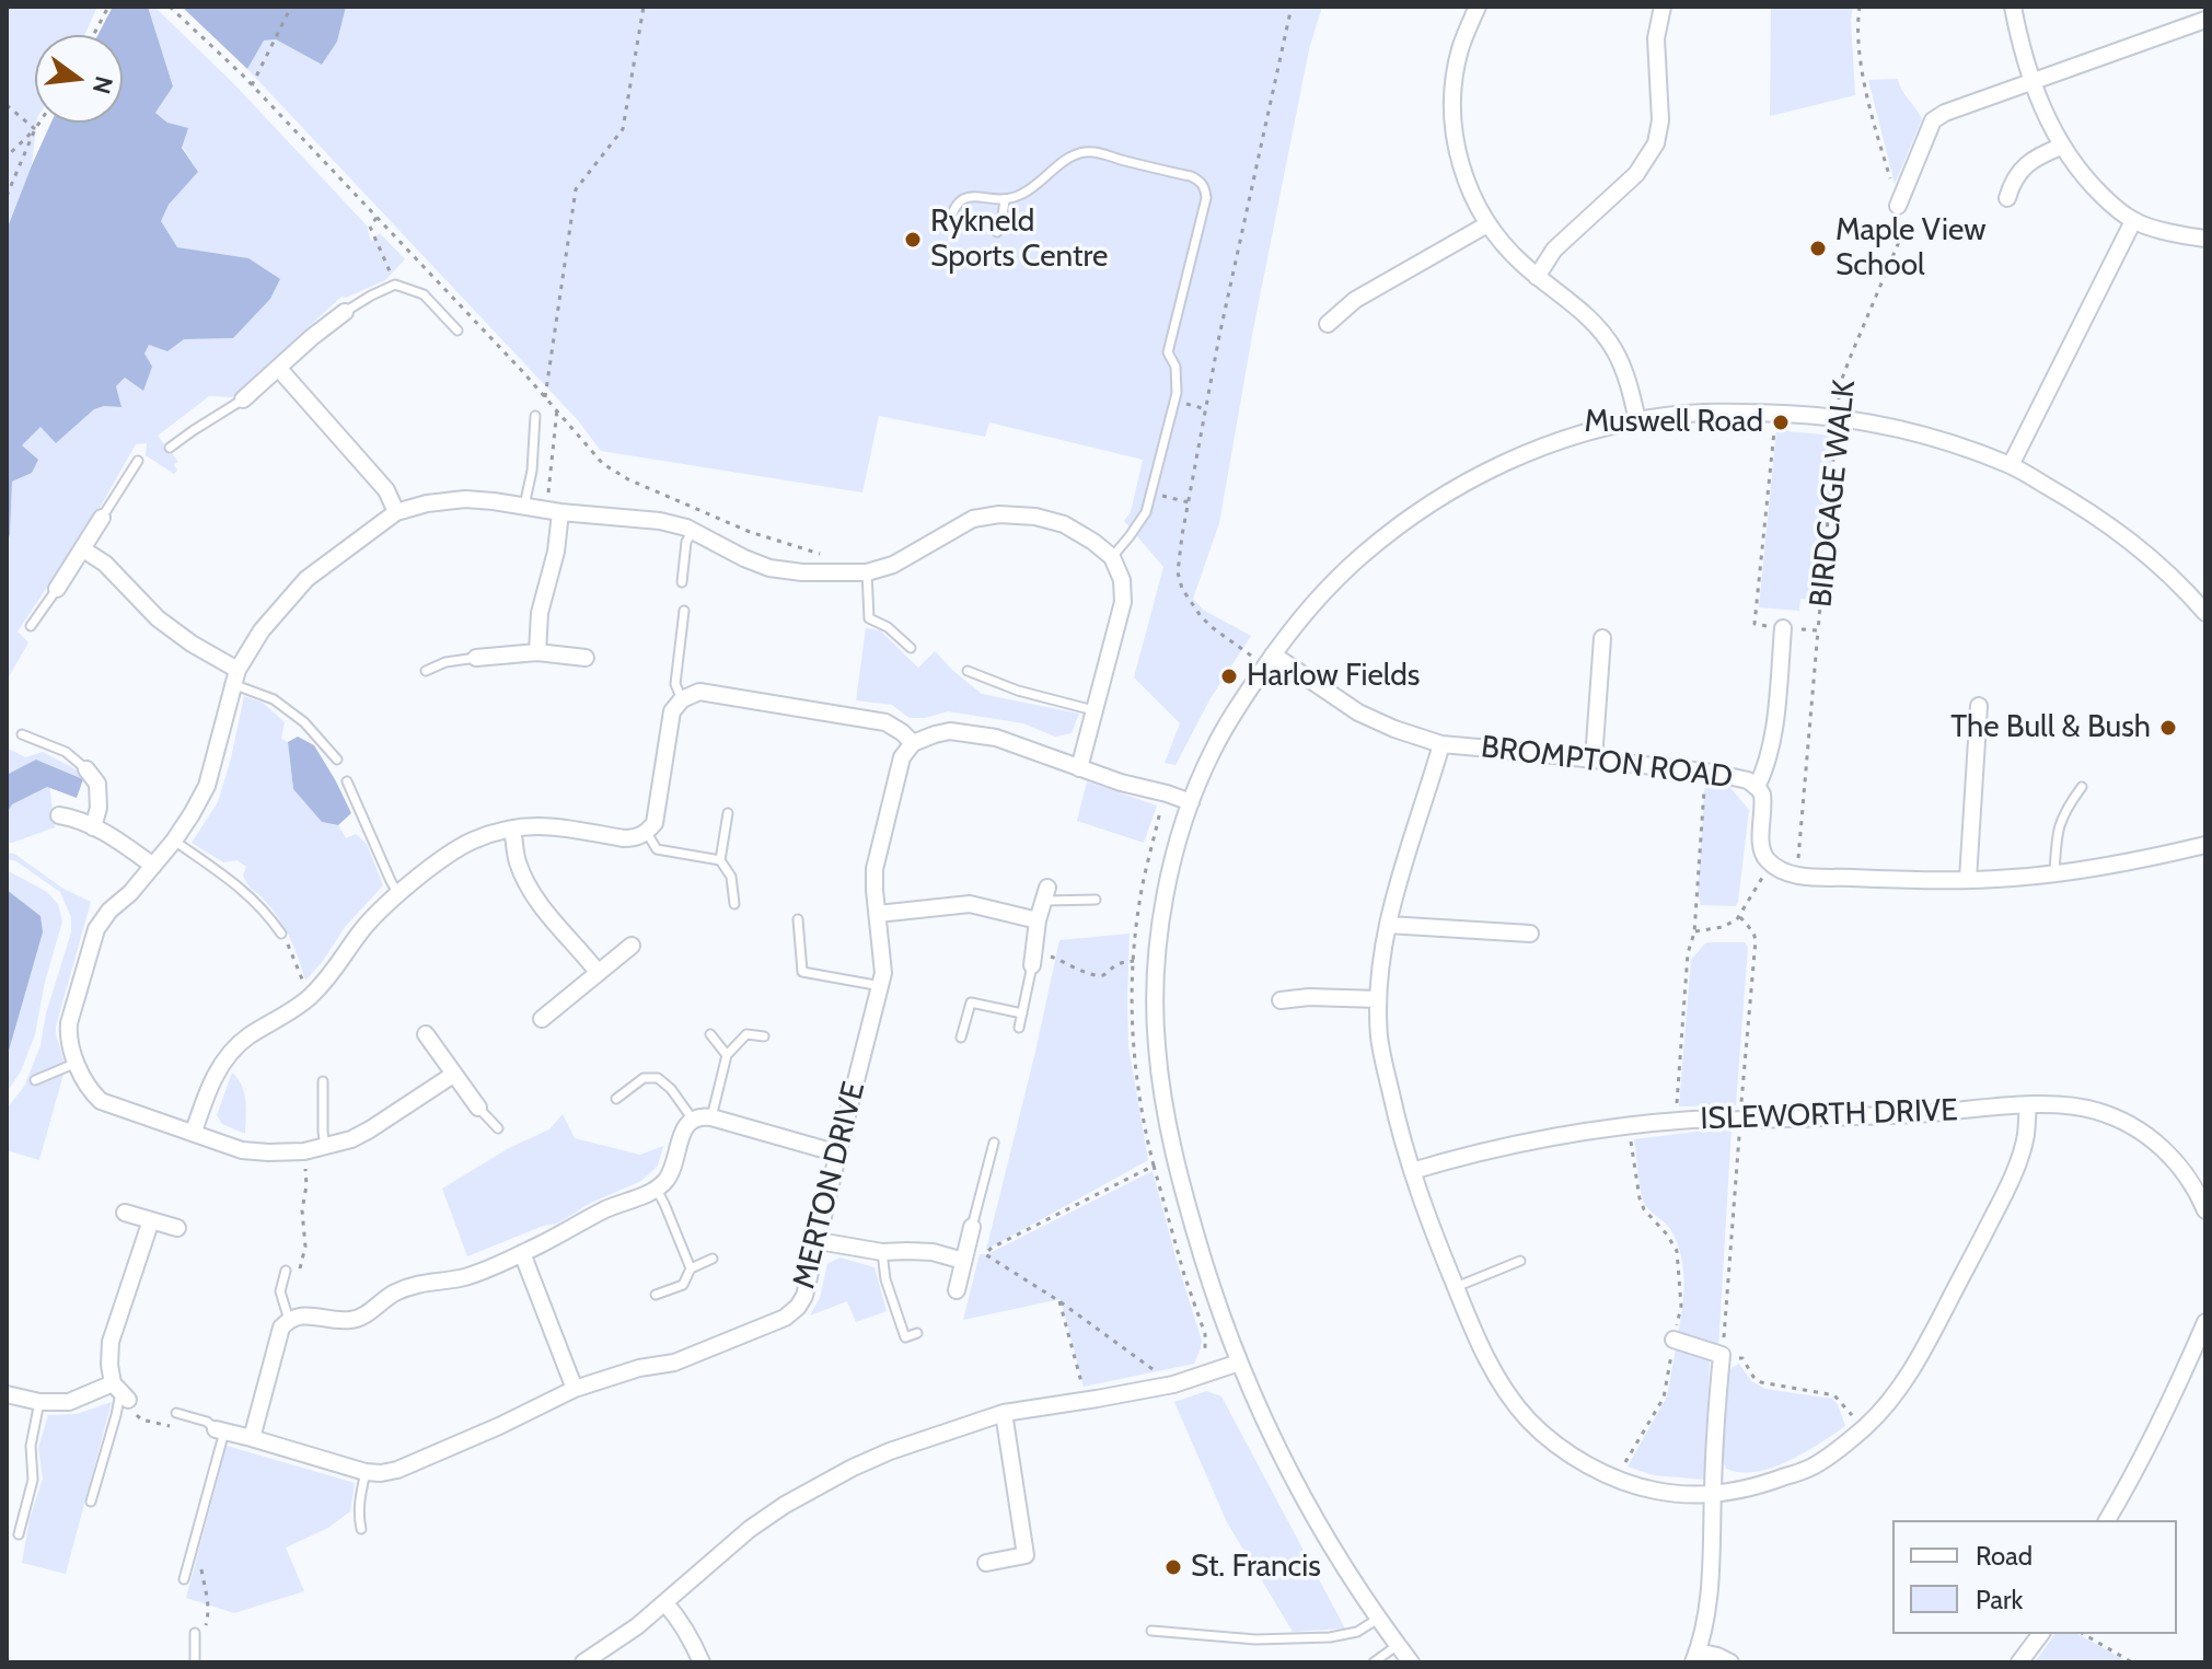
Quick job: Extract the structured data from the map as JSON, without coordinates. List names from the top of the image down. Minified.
{"streets":{"street":["BIRDCAGE WALK","BROMPTON ROAD","ISLEWORTH DRIVE","MERTON DRIVE"]},"crossings":[["BIRDCAGE WALK","BROMPTON ROAD"]],"places":["Rykneld Sports Centre","Maple View School","Muswell Road","Harlow Fields","The Bull & Bush","St. Francis"],"legend":["Road","Park"],"north":"right"}
